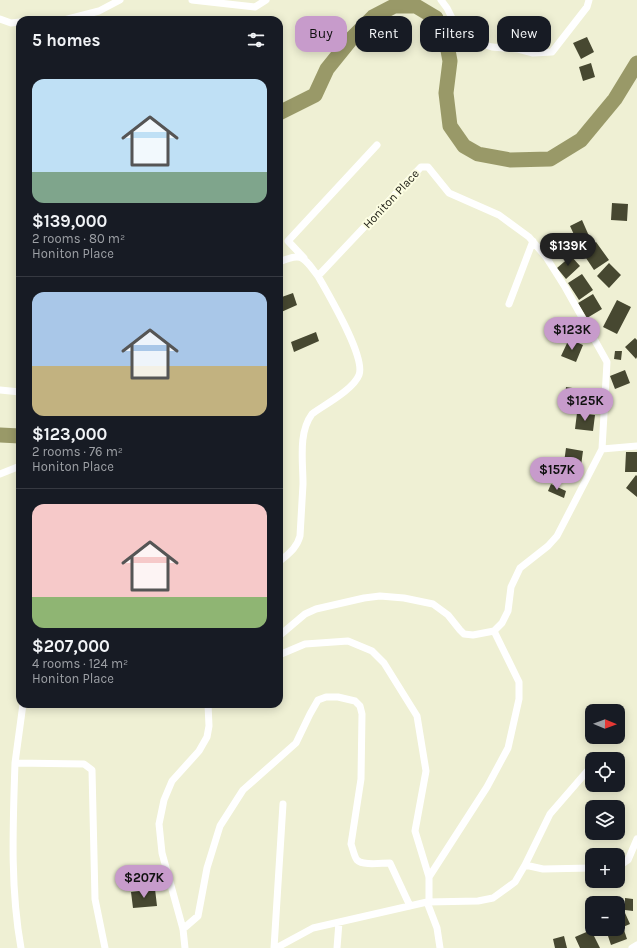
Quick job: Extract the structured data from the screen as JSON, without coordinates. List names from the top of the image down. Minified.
{"streets":{"street":["Honiton Place"]},"north":"right","page":{"chip":["Buy","Rent","Filters","New"],"heading":"5 homes","list":[{"name":"$139,000","note":"2 rooms · 80 m² · Honiton Place"},{"name":"$123,000","note":"2 rooms · 76 m² · Honiton Place"},{"name":"$207,000","note":"4 rooms · 124 m² · Honiton Place"}],"price":["$139K","$123K","$125K","$157K","$207K"],"map_buttons":["+","−"]}}
